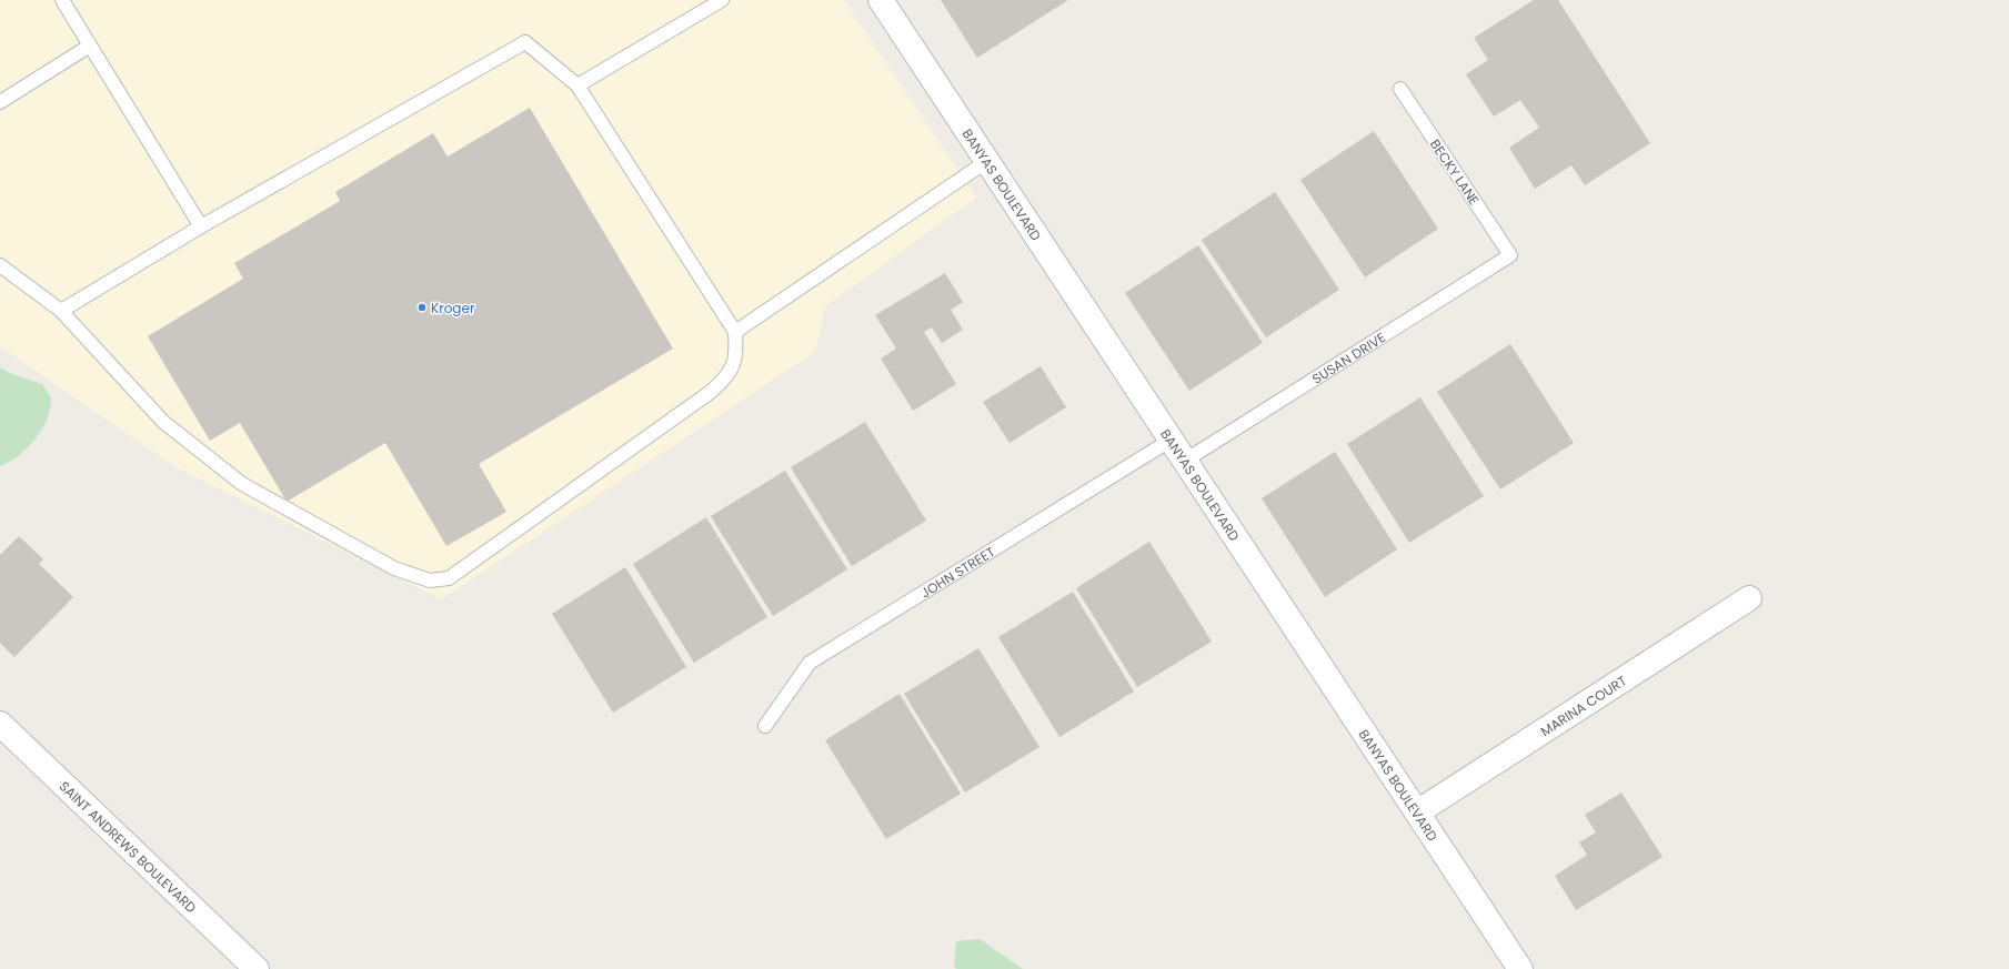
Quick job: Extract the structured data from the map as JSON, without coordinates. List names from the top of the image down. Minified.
{"streets":{"street":["BANYAS BOULEVARD","MARINA COURT","SAINT ANDREWS BOULEVARD"],"lane":["BECKY LANE","SUSAN DRIVE","JOHN STREET"]},"crossings":[["BECKY LANE","SUSAN DRIVE"],["BANYAS BOULEVARD","SUSAN DRIVE"],["BANYAS BOULEVARD","JOHN STREET"],["BANYAS BOULEVARD","MARINA COURT"]],"places":["Kroger"]}
